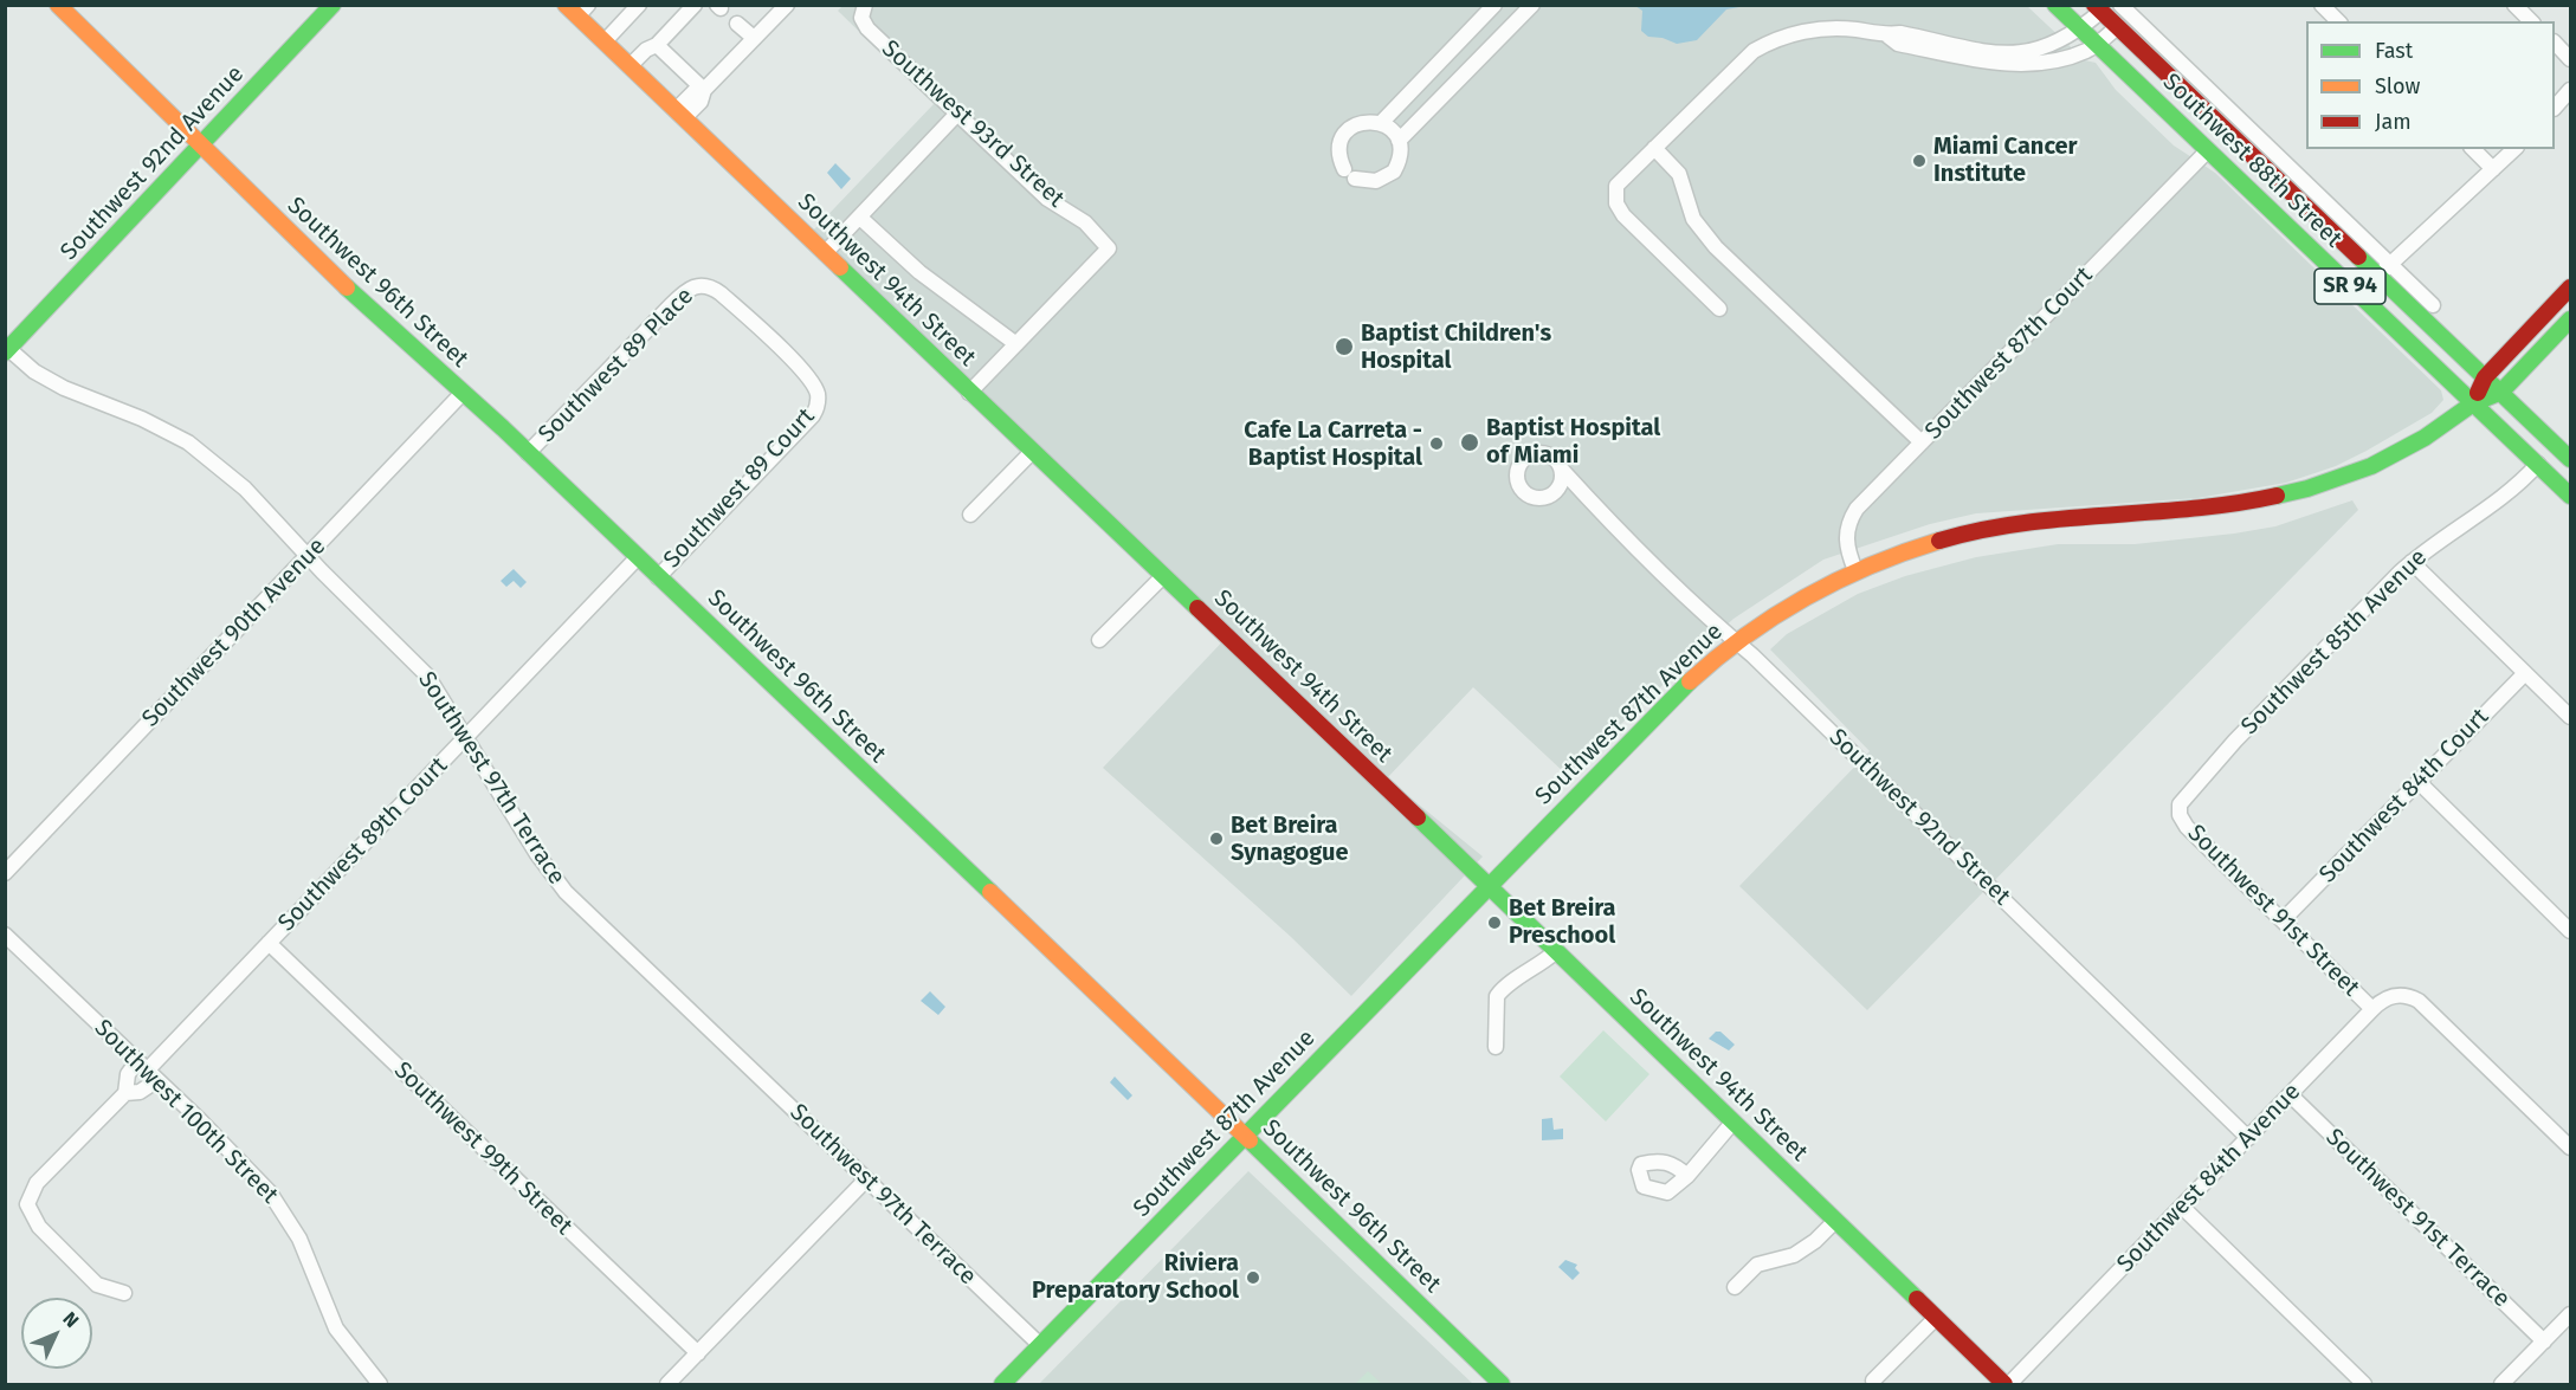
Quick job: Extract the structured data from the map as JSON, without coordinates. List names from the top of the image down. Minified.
{"streets":{"street":["Southwest 93rd Street","Southwest 88th Street","Southwest 92nd Avenue","Southwest 94th Street","Southwest 96th Street","SR 94","Southwest 87th Court","Southwest 89 Place","Southwest 89 Court","Southwest 90th Avenue","Southwest 85th Avenue","Southwest 87th Avenue","Southwest 97th Terrace","Southwest 84th Court","Southwest 92nd Street","Southwest 89th Court","Southwest 91st Street","Southwest 100th Street","Southwest 99th Street","Southwest 84th Avenue","Southwest 91st Terrace"]},"crossings":[["Southwest 88th Street","Southwest 87th Court"],["Southwest 88th Street","Southwest 85th Avenue"],["Southwest 88th Street","Southwest 87th Avenue"],["Southwest 92nd Avenue","Southwest 96th Street"],["Southwest 92nd Avenue","Southwest 97th Terrace"],["Southwest 94th Street","Southwest 87th Avenue"],["Southwest 94th Street","Southwest 84th Avenue"],["Southwest 96th Street","Southwest 89 Place"],["Southwest 96th Street","Southwest 89 Court"],["Southwest 96th Street","Southwest 90th Avenue"],["Southwest 96th Street","Southwest 87th Avenue"],["Southwest 96th Street","Southwest 89th Court"],["Southwest 87th Court","Southwest 87th Avenue"],["Southwest 89 Place","Southwest 89 Court"],["Southwest 90th Avenue","Southwest 97th Terrace"],["Southwest 85th Avenue","Southwest 91st Street"],["Southwest 87th Avenue","Southwest 97th Terrace"],["Southwest 87th Avenue","Southwest 92nd Street"],["Southwest 97th Terrace","Southwest 89th Court"],["Southwest 84th Court","Southwest 91st Street"],["Southwest 92nd Street","Southwest 84th Avenue"],["Southwest 89th Court","Southwest 100th Street"],["Southwest 89th Court","Southwest 99th Street"],["Southwest 91st Street","Southwest 84th Avenue"],["Southwest 84th Avenue","Southwest 91st Terrace"]],"places":["Miami Cancer Institute","Baptist Children's Hospital","Baptist Hospital of Miami","Cafe La Carreta - Baptist Hospital","Bet Breira Synagogue","Bet Breira Preschool","Riviera Preparatory School"],"legend":["Fast","Slow","Jam"],"north":"top right"}
